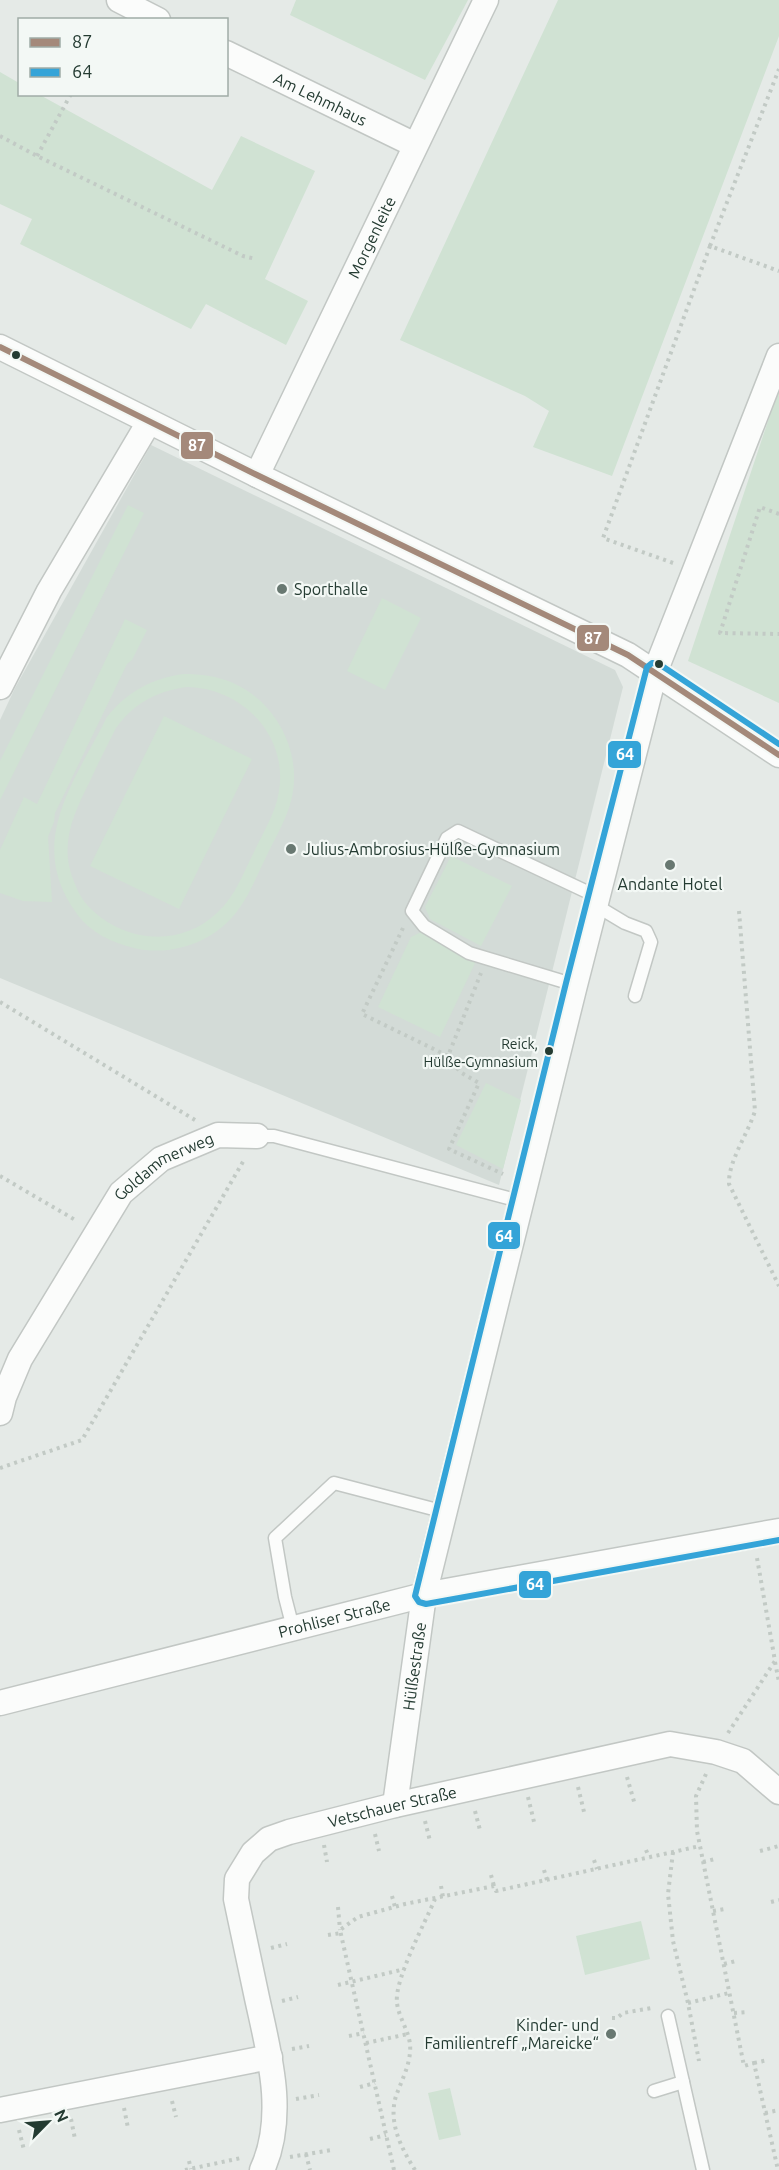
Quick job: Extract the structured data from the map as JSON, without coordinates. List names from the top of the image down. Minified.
{"streets":{"street":["Am Lehmhaus","Morgenleite","Goldammerweg","Prohliser Straße","Hülßestraße","Vetschauer Straße"]},"crossings":[["Am Lehmhaus","Morgenleite"],["Goldammerweg","Hülßestraße"],["Prohliser Straße","Hülßestraße"],["Hülßestraße","Vetschauer Straße"]],"places":["Sporthalle","Julius-Ambrosius-Hülße-Gymnasium","Andante Hotel","Reick, Hülße-Gymnasium","Kinder- und Familientreff „Mareicke“"],"lines":["transit line 87","transit line 64"],"legend":["87","64"],"north":"top right"}
